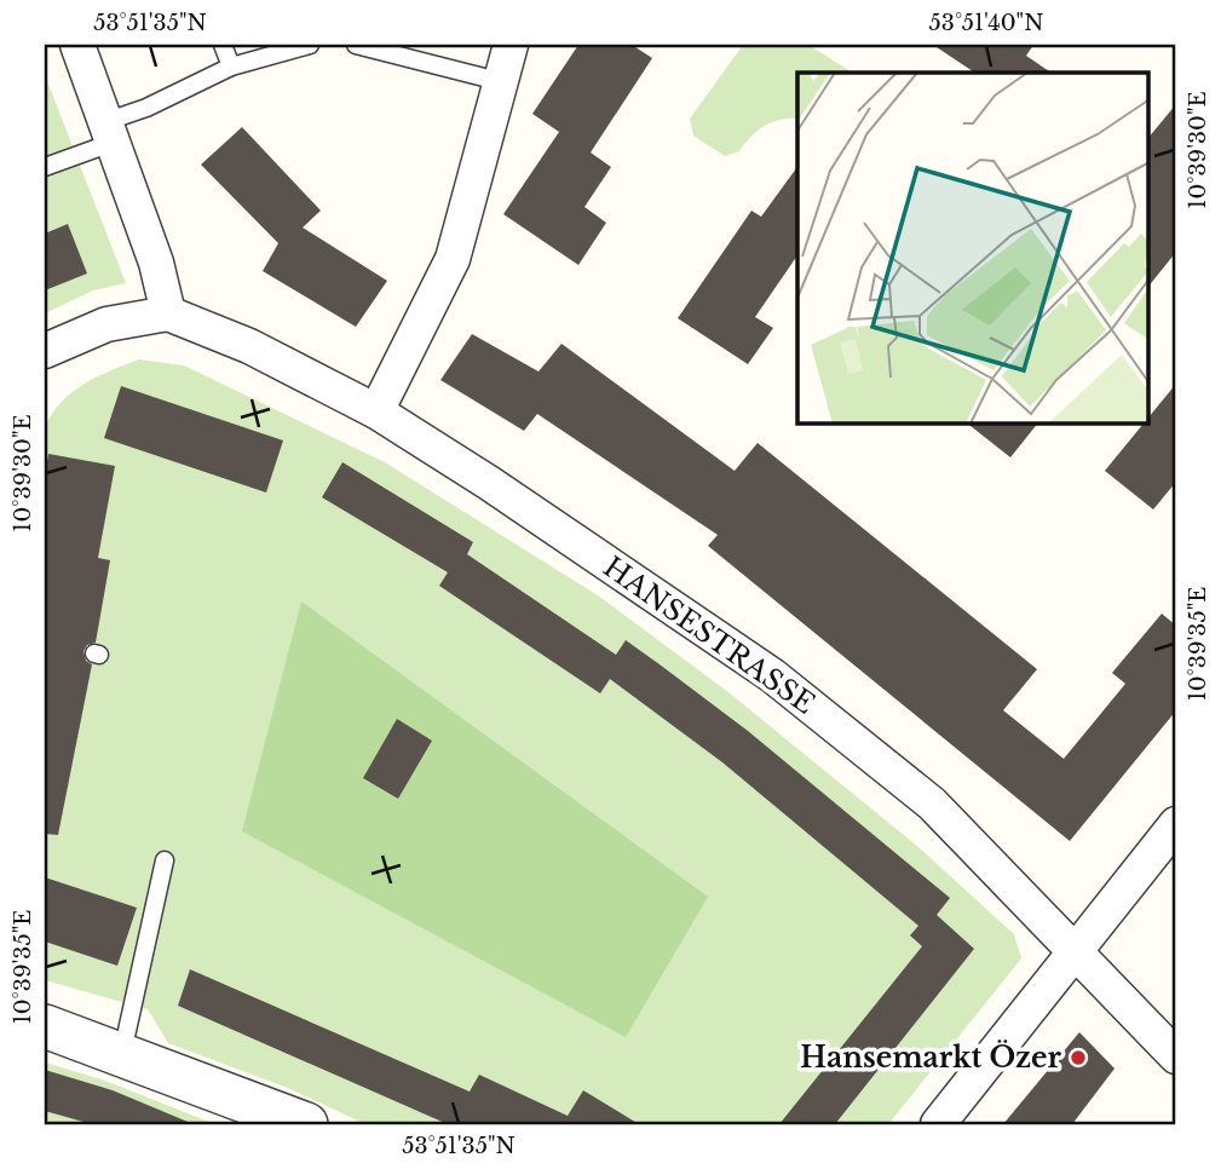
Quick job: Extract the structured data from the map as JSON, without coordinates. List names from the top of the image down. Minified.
{"streets":{"street":["HANSESTRASSE"]},"places":["Hansemarkt Özer"],"coordinates":["53°51'35\"N","53°51'40\"N","10°39'30\"E","10°39'35\"E"]}
